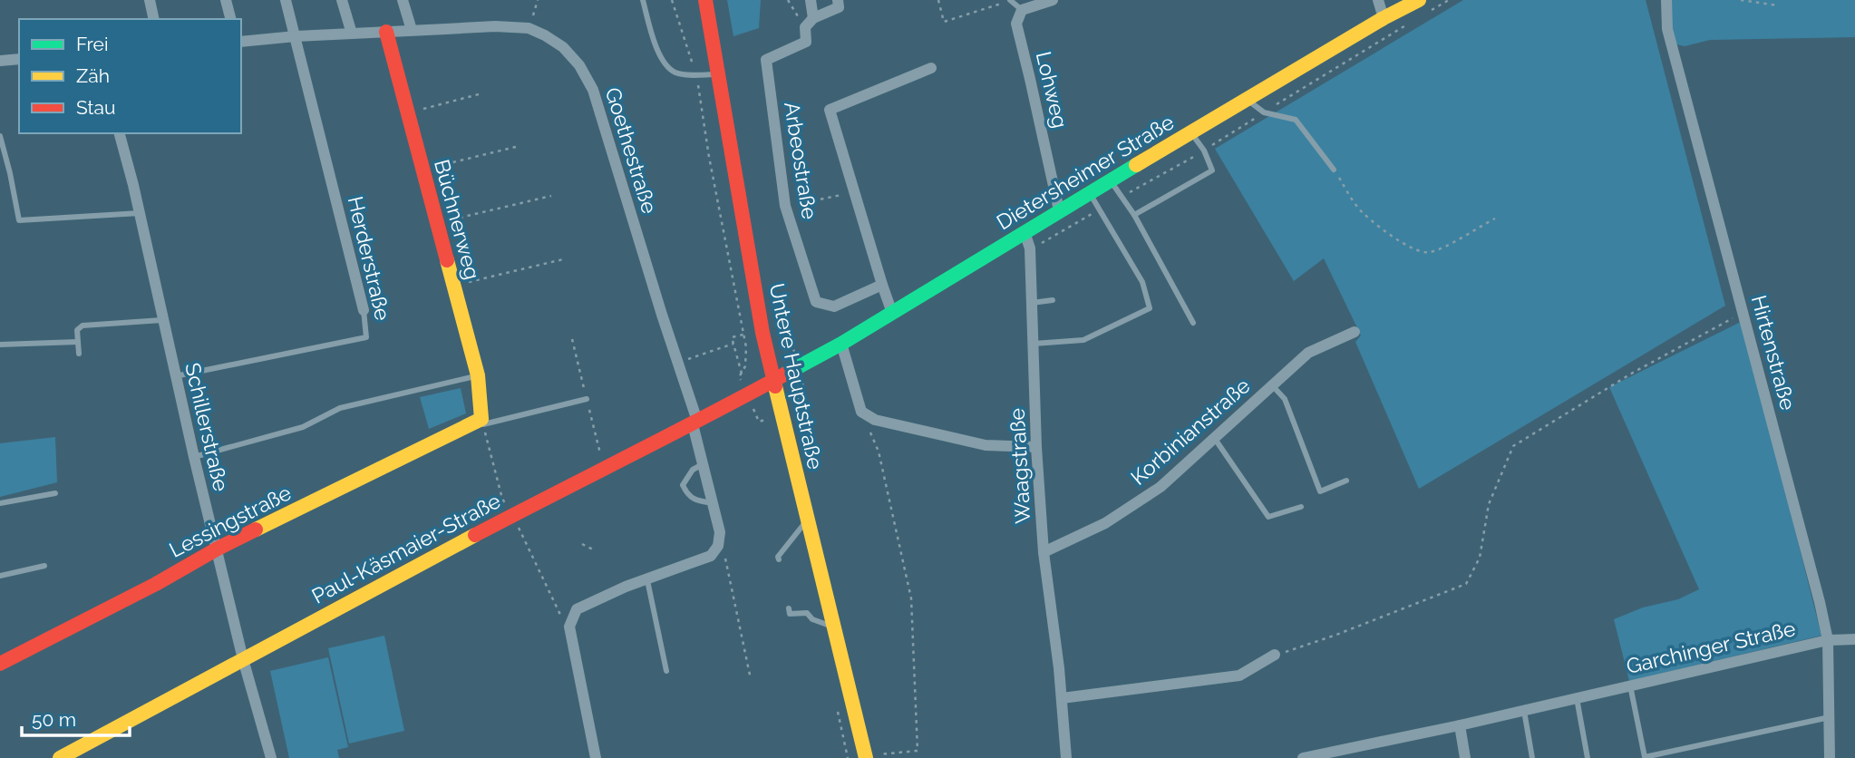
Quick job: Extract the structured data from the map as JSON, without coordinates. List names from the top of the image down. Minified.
{"streets":{"street":["Lohweg","Goethestraße","Arbeostraße","Dietersheimer Straße","Büchnerweg","Herderstraße","Hirtenstraße","Untere Hauptstraße","Schillerstraße","Korbinianstraße","Waagstraße","Lessingstraße","Paul-Käsmaier-Straße","Garchinger Straße"]},"crossings":[["Lohweg","Dietersheimer Straße"],["Goethestraße","Büchnerweg"],["Goethestraße","Herderstraße"],["Goethestraße","Paul-Käsmaier-Straße"],["Arbeostraße","Dietersheimer Straße"],["Dietersheimer Straße","Untere Hauptstraße"],["Dietersheimer Straße","Waagstraße"],["Dietersheimer Straße","Paul-Käsmaier-Straße"],["Büchnerweg","Lessingstraße"],["Herderstraße","Schillerstraße"],["Hirtenstraße","Garchinger Straße"],["Untere Hauptstraße","Paul-Käsmaier-Straße"],["Schillerstraße","Lessingstraße"],["Schillerstraße","Paul-Käsmaier-Straße"],["Korbinianstraße","Waagstraße"]],"legend":["Frei","Zäh","Stau"],"scale_bar":"50 m"}
